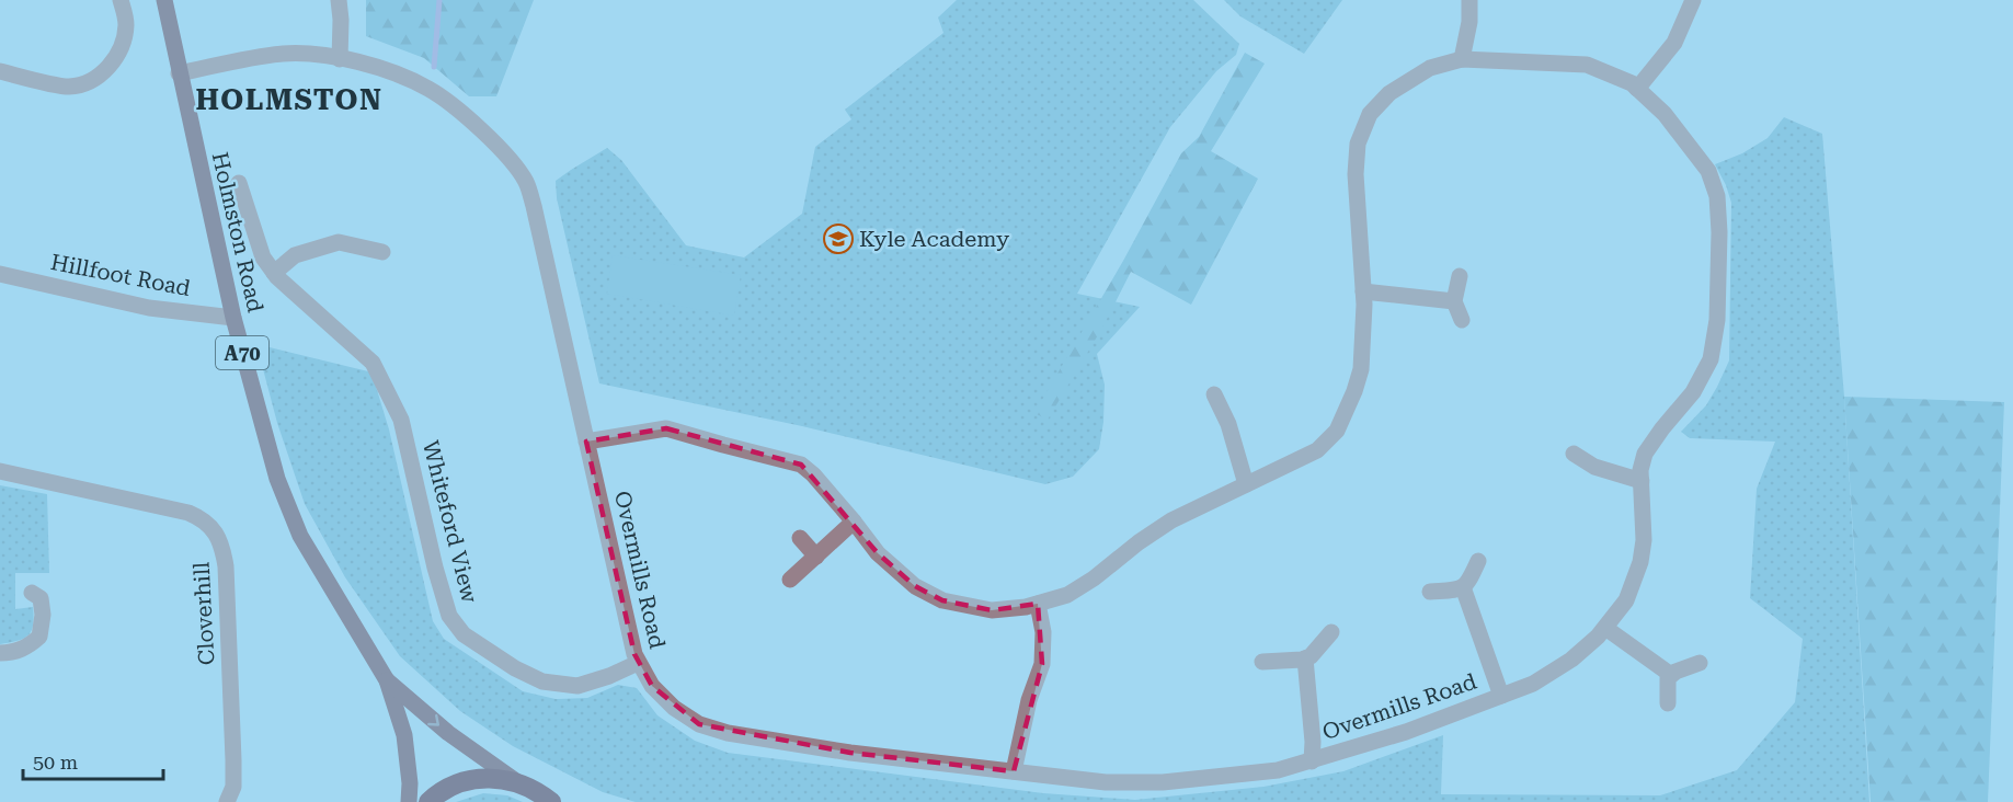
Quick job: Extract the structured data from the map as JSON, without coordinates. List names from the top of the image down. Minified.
{"streets":{"main road":["Holmston Road","A70"],"street":["Hillfoot Road","Whiteford View","Overmills Road","Cloverhill"]},"crossings":[["Holmston Road","Hillfoot Road"],["Holmston Road","A70"],["Holmston Road","Overmills Road"],["Whiteford View","Overmills Road"]],"districts":["HOLMSTON"],"places":{"school or university":["Kyle Academy"]},"scale_bar":"50 m"}
